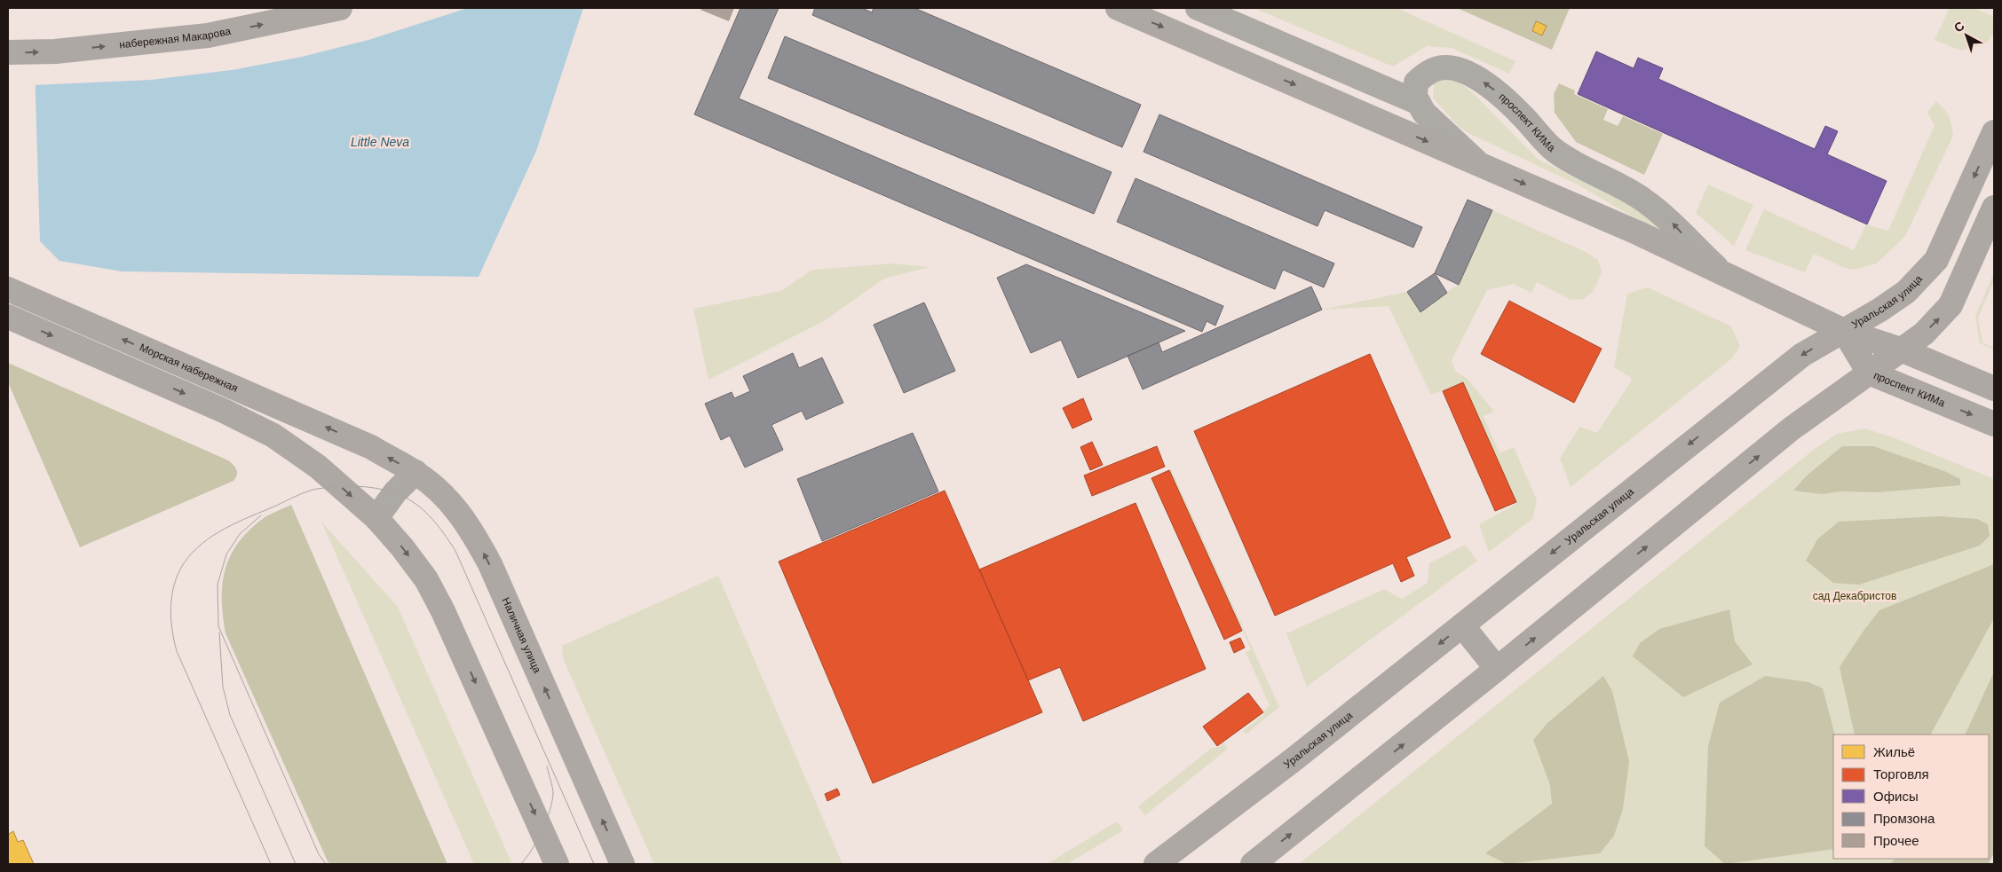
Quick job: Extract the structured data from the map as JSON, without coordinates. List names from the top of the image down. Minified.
{"streets":{"main road":["набережная Макарова","проспект КИМа","Уральская улица","Морская набережная","Наличная улица"]},"crossings":[["проспект КИМа","Уральская улица"],["Морская набережная","Наличная улица"]],"one_way":["набережная Макарова"],"water":["Little Neva"],"parks":["сад Декабристов"],"legend":["Жильё","Торговля","Офисы","Промзона","Прочее"],"north":"top left"}
